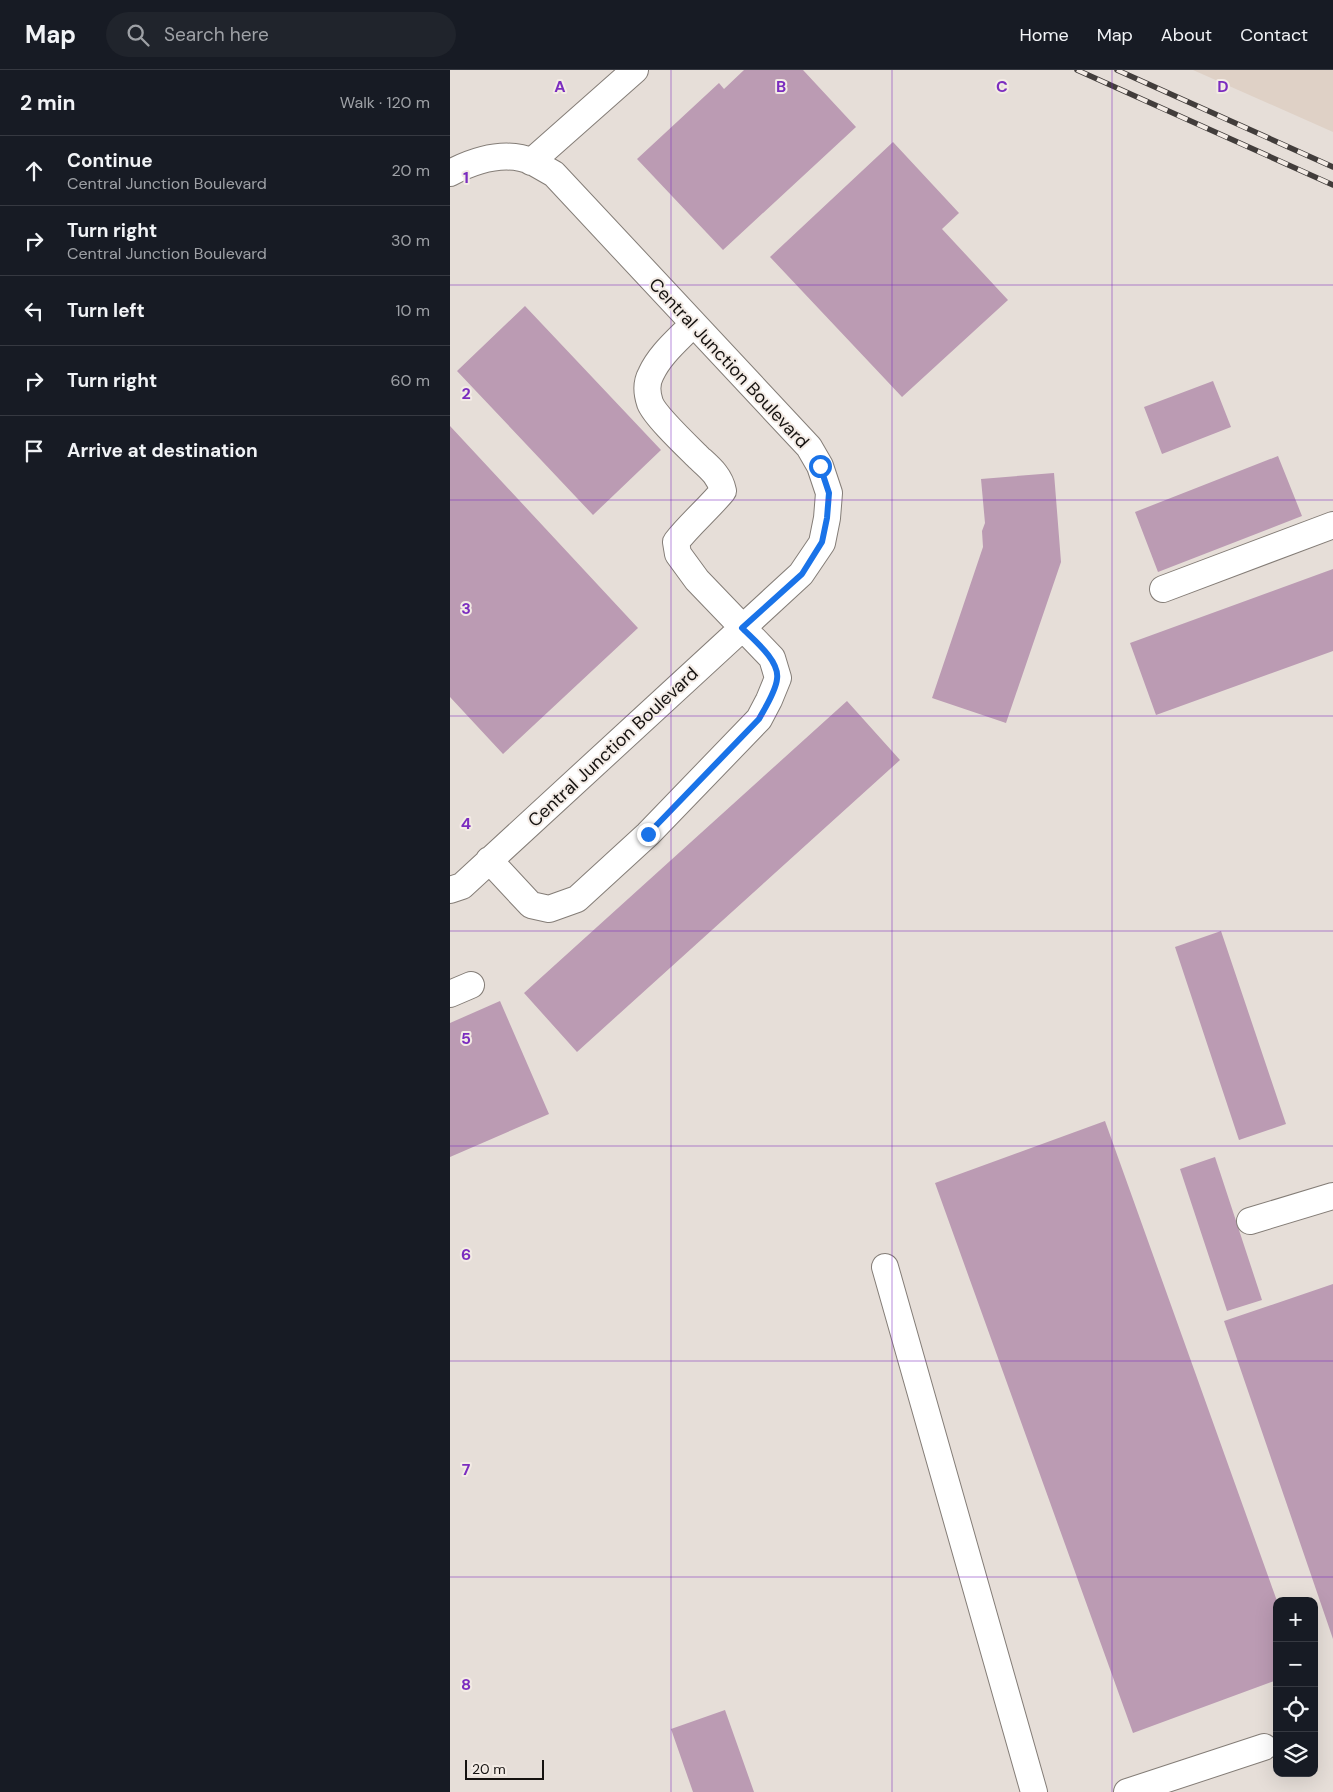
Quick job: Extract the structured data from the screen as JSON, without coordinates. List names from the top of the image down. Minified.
{"streets":{"street":["Central Junction Boulevard"]},"scale_bar":"20 m","page":{"header":"Map","search":"Search here","nav":["Home","Map","About","Contact"],"heading":["2 min","Walk · 120 m"],"list":[["Continue","Central Junction Boulevard","20 m"],["Turn right","Central Junction Boulevard","30 m"],["Turn left","10 m"],["Turn right","60 m"],"Arrive at destination"],"map_buttons":["+","−"],"scale":"20 m"},"grid":{"columns":["A","B","C","D"],"rows":["1","2","3","4","5","6","7","8"]}}
